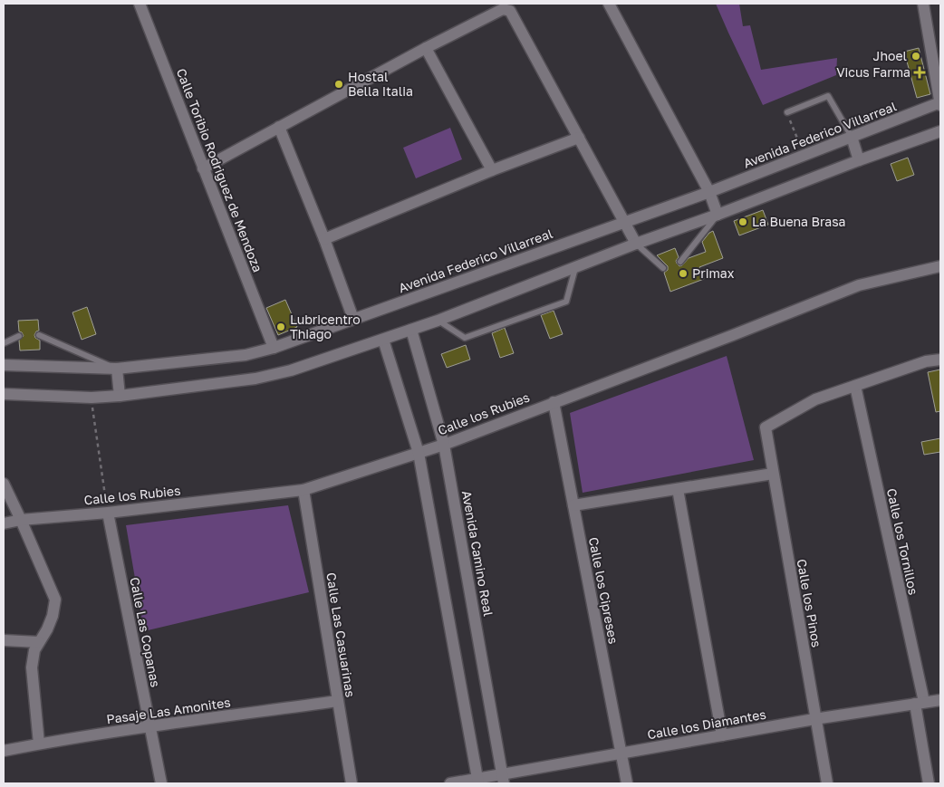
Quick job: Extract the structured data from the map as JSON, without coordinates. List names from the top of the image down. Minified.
{"streets":{"street":["Avenida Federico Villarreal","Calle Toribio Rodriguez de Mendoza","Calle los Rubies","Calle los Tornillos","Avenida Camino Real","Calle los Cipreses","Calle los Pinos","Calle Las Copanas","Calle Las Casuarinas","Pasaje Las Amonites","Calle los Diamantes"]},"crossings":[["Avenida Federico Villarreal","Calle Toribio Rodriguez de Mendoza"],["Calle los Rubies","Avenida Camino Real"],["Calle los Rubies","Calle los Cipreses"],["Calle los Rubies","Calle Las Copanas"],["Calle los Rubies","Calle Las Casuarinas"],["Calle los Tornillos","Calle los Pinos"],["Calle los Tornillos","Calle los Diamantes"],["Avenida Camino Real","Calle los Diamantes"],["Calle los Cipreses","Calle los Diamantes"],["Calle los Pinos","Calle los Diamantes"],["Calle Las Copanas","Pasaje Las Amonites"],["Calle Las Casuarinas","Pasaje Las Amonites"]],"places":{"other":["Jhoel","Hostal Bella Italia","La Buena Brasa","Primax","Lubricentro Thiago"],"health":["Vicus Farma"]}}
